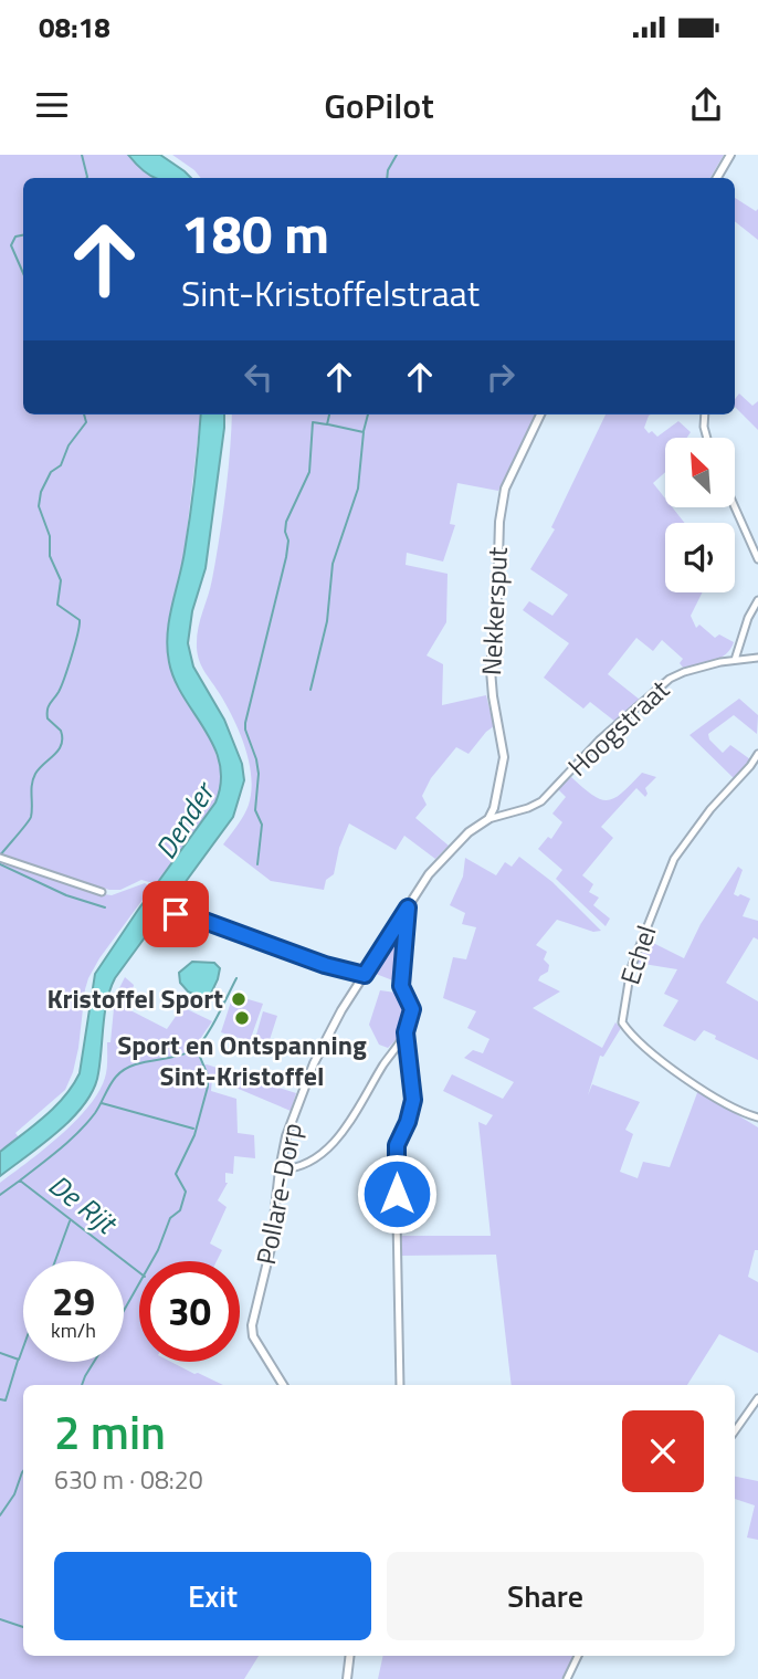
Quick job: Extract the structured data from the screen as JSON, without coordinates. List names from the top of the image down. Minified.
{"streets":{"street":["Nekkersput","Hoogstraat","Echel","Pollare-Dorp"]},"crossings":[["Nekkersput","Hoogstraat"],["Nekkersput","Pollare-Dorp"],["Hoogstraat","Pollare-Dorp"]],"water":["Dender","De Rijt"],"places":["Kristoffel Sport","Sport en Ontspanning Sint-Kristoffel"],"north":"top left","page":{"status":"08:18","header":"GoPilot","turn":["180 m","Sint-Kristoffelstraat"],"speed":"29 km/h","limit":"30","heading":["2 min","630 m · 08:20"],"buttons":["Exit","Share"]}}
